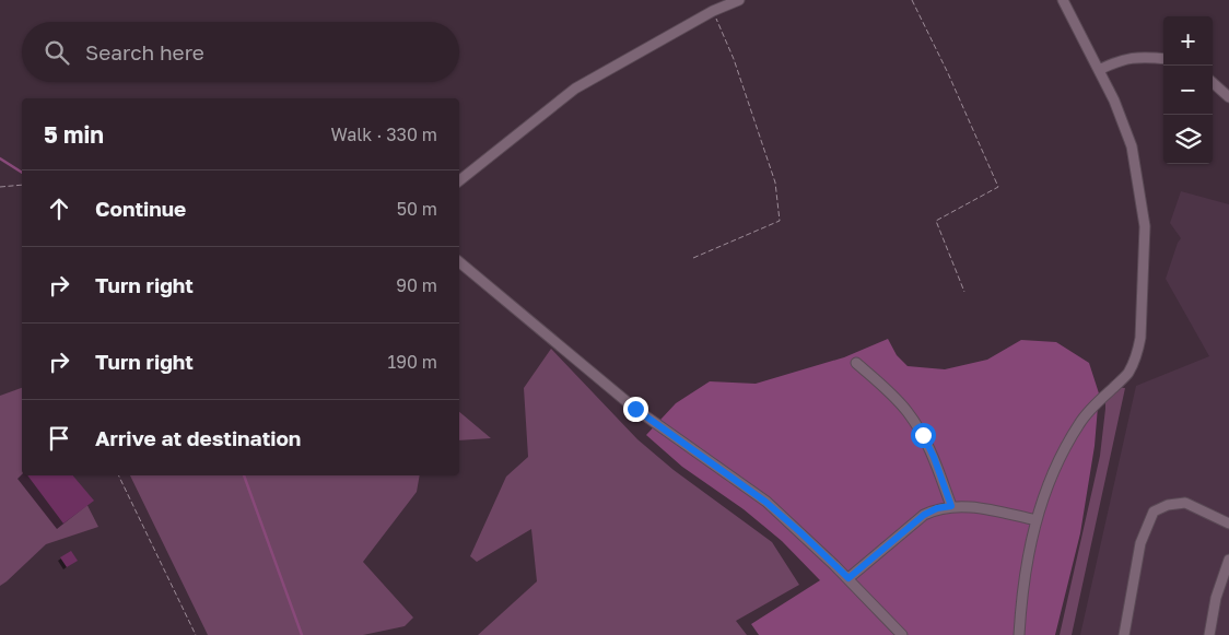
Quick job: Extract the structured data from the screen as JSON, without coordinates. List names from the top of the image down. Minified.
{"page":{"map_buttons":["+","−"],"search":"Search here","heading":["5 min","Walk · 330 m"],"list":[["Continue","50 m"],["Turn right","90 m"],["Turn right","190 m"],"Arrive at destination"]}}
